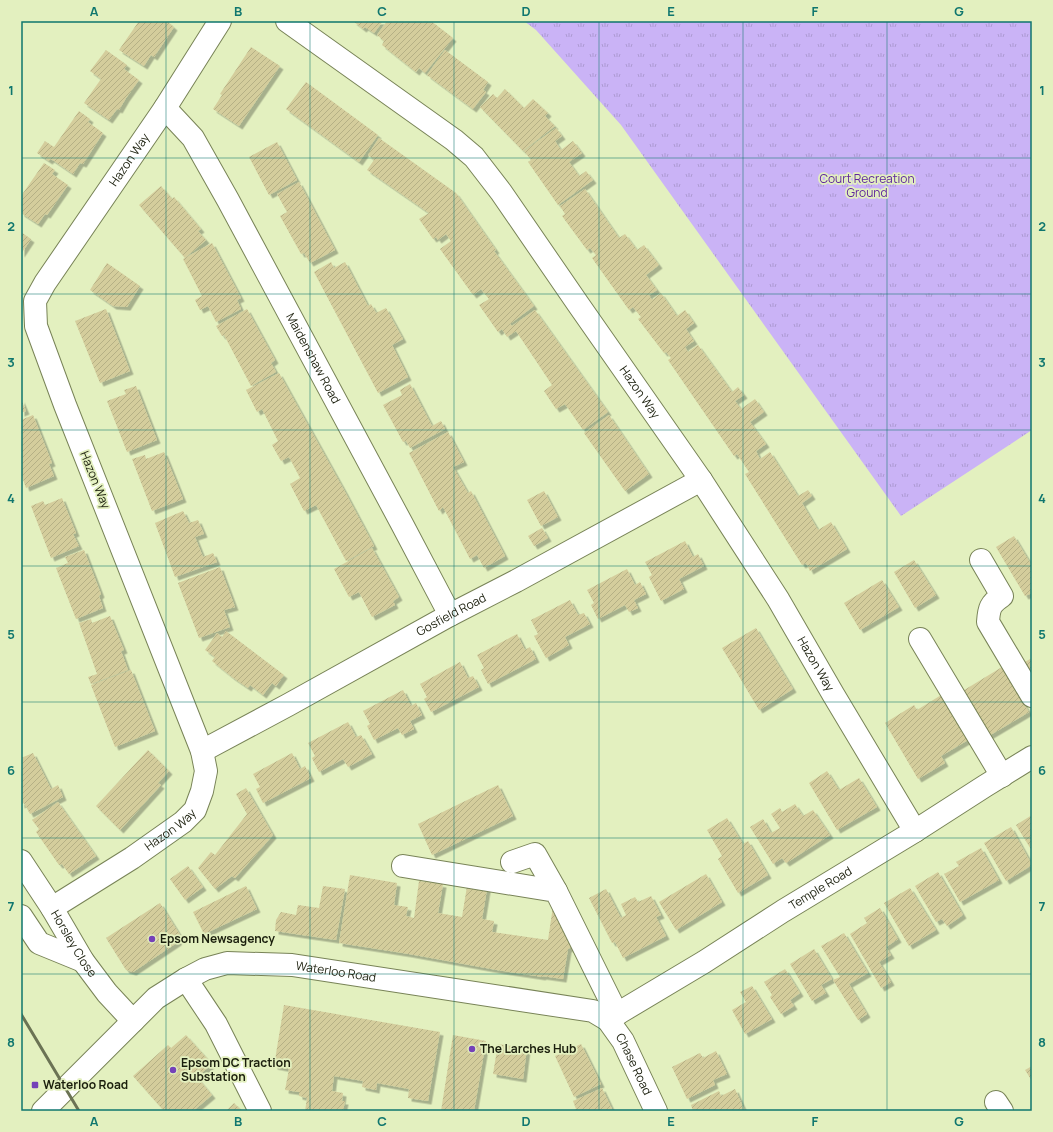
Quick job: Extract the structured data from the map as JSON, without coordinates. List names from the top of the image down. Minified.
{"streets":{"street":["Hazon Way","Maidenshaw Road","Gosfield Road","Temple Road","Horsley Close","Waterloo Road","Chase Road"]},"crossings":[["Hazon Way","Maidenshaw Road"],["Hazon Way","Gosfield Road"],["Hazon Way","Temple Road"],["Hazon Way","Horsley Close"],["Maidenshaw Road","Gosfield Road"],["Temple Road","Waterloo Road"],["Temple Road","Chase Road"],["Horsley Close","Waterloo Road"],["Waterloo Road","Chase Road"]],"parks":["Court Recreation Ground"],"places":{"other":["Epsom Newsagency","The Larches Hub","Epsom DC Traction Substation"],"transit":["Waterloo Road"]},"grid":{"columns":["A","B","C","D","E","F","G"],"rows":["1","2","3","4","5","6","7","8"]}}
